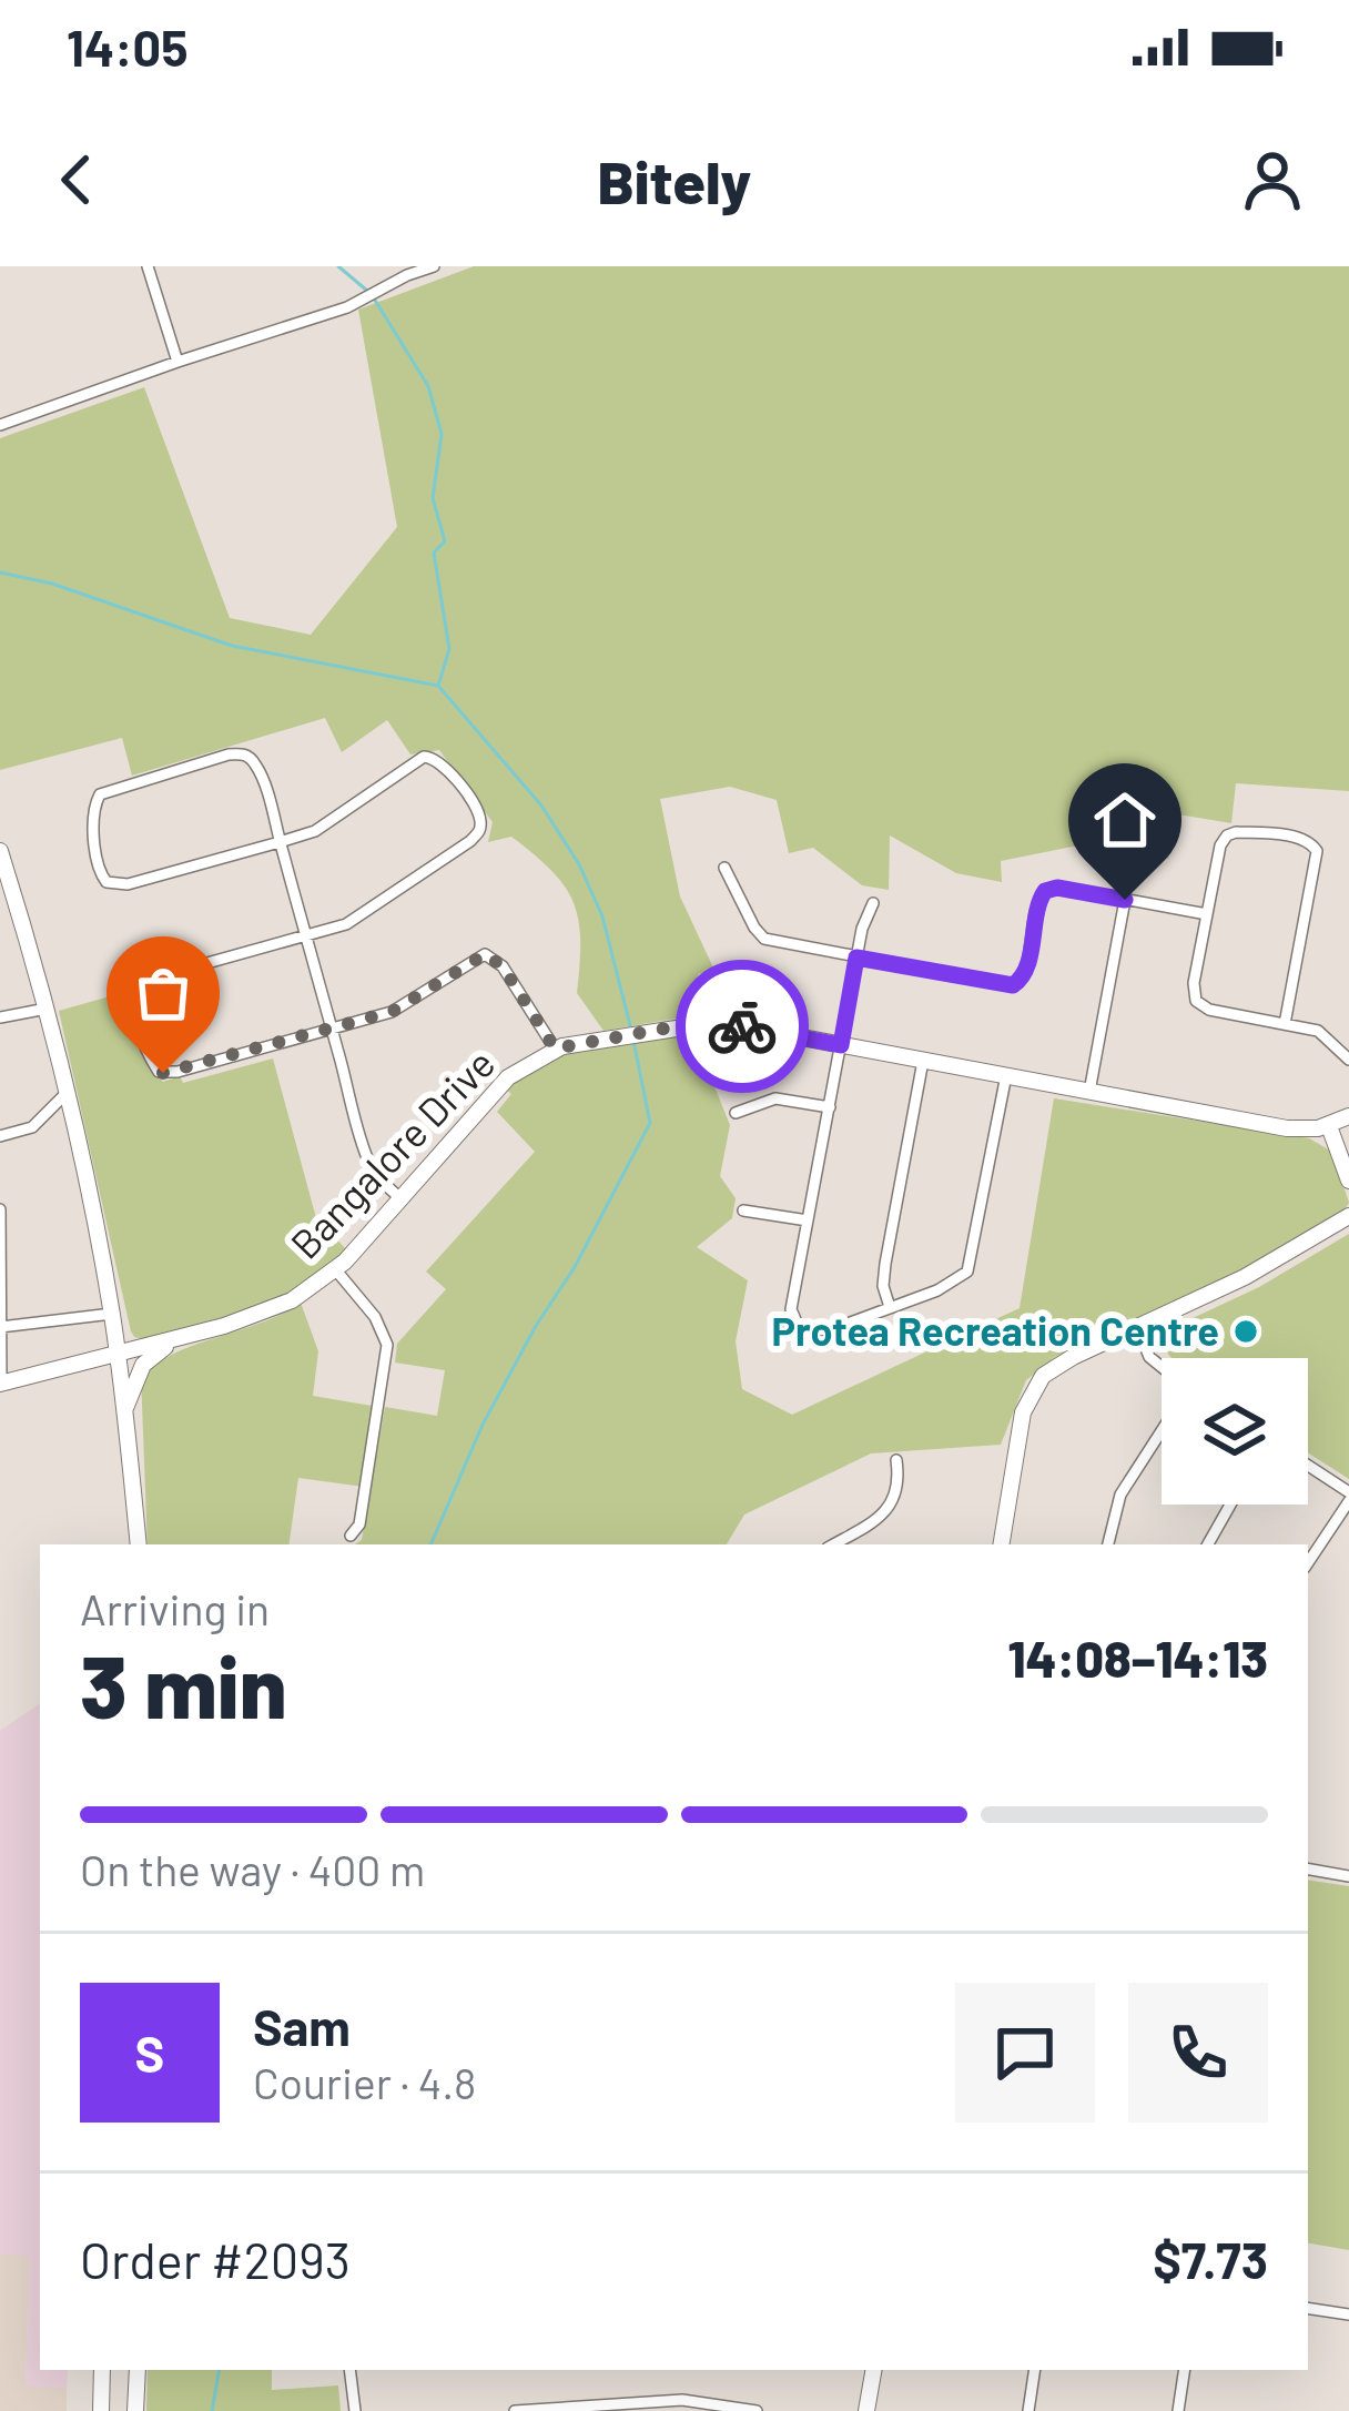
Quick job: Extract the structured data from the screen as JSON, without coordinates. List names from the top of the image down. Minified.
{"streets":{"street":["Bangalore Drive"]},"places":["Protea Recreation Centre"],"page":{"status":"14:05","header":"Bitely","heading":["3 min","Arriving in","14:08–14:13"],"panel":["Sam","Courier · 4.8","Order #2093","$7.73"],"bar":"On the way · 400 m","round":"S"}}
